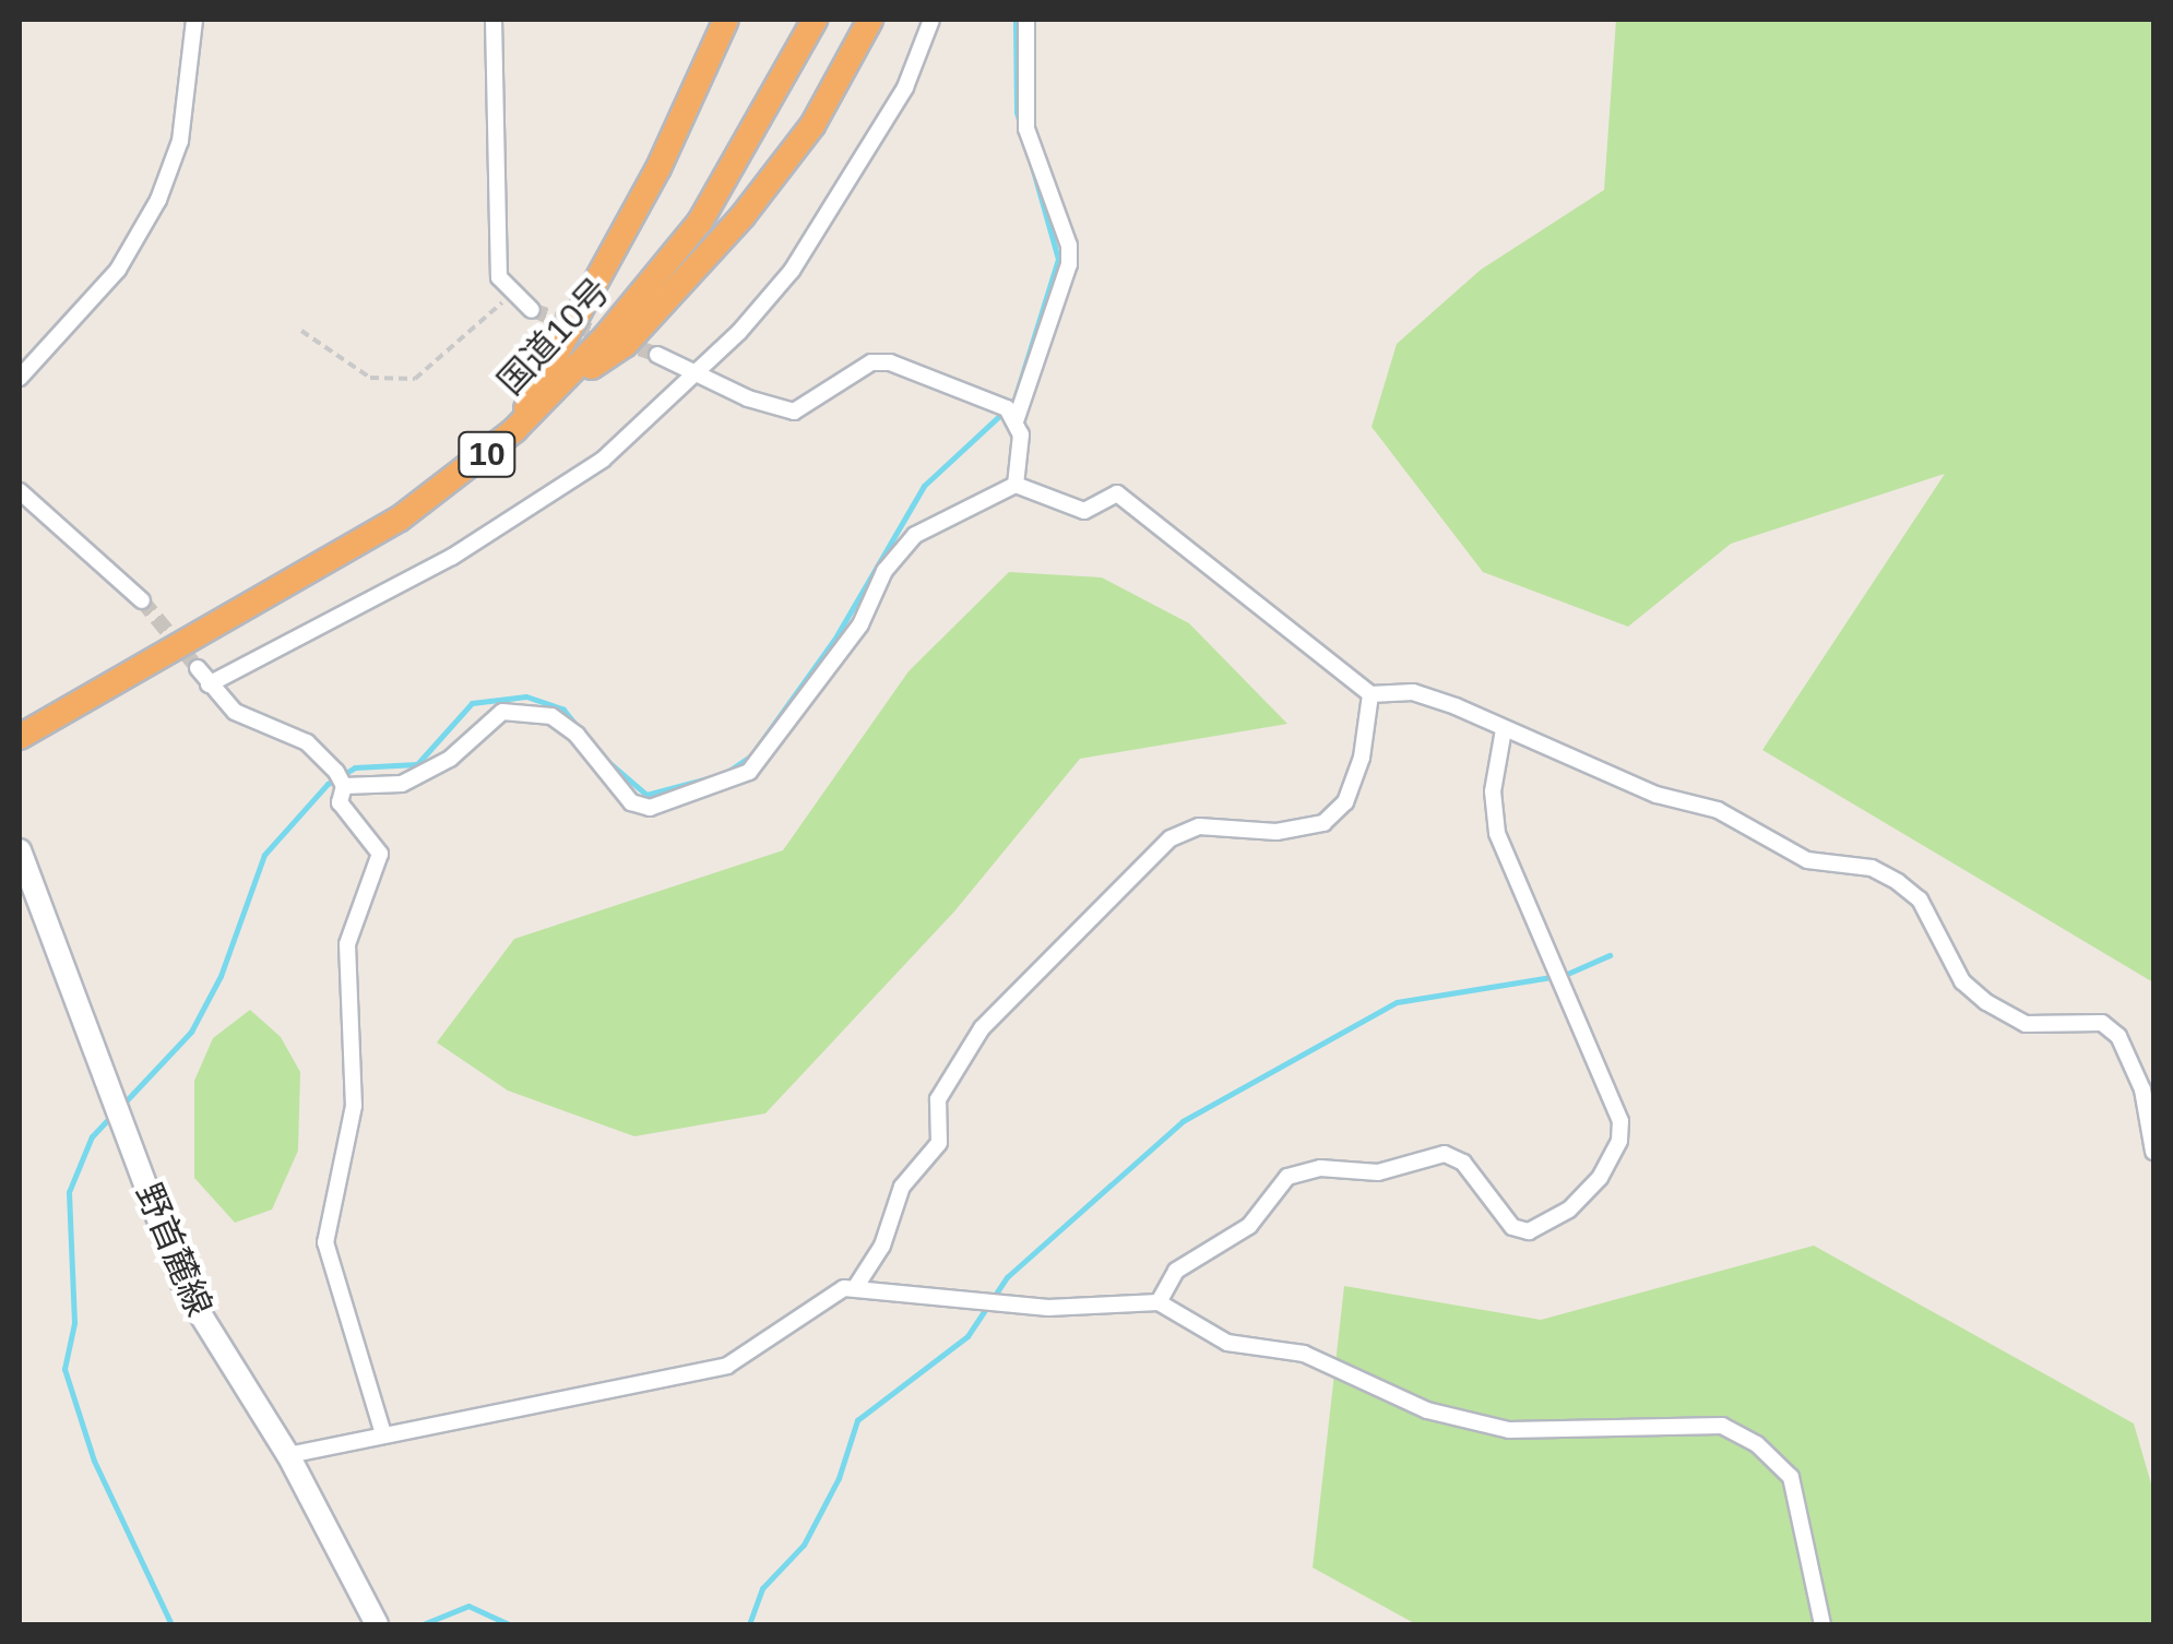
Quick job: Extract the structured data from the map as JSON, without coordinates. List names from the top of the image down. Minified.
{"streets":{"highway":["国道10号","10"],"main road":["野首麓線"]}}
